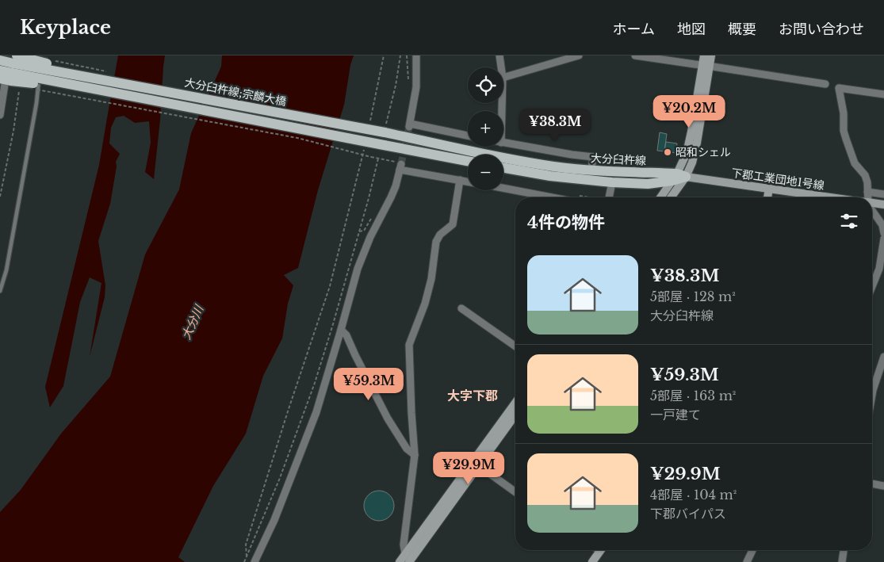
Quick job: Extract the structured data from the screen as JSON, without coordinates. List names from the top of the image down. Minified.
{"streets":{"main road":["大分臼杵線;宗麟大橋","大分臼杵線"],"street":["下郡工業団地1号線"]},"crossings":[["大分臼杵線;宗麟大橋","大分臼杵線"],["大分臼杵線","下郡工業団地1号線"]],"districts":["大字下郡"],"water":["大分川"],"places":["昭和シェル"],"page":{"header":"Keyplace","nav":["ホーム","地図","概要","お問い合わせ"],"map_buttons":["+","−"],"price":["¥20.2M","¥38.3M","¥59.3M","¥29.9M"],"heading":"4件の物件","list":[{"name":"¥38.3M","note":"5部屋 · 128 m² · 大分臼杵線"},{"name":"¥59.3M","note":"5部屋 · 163 m² · 一戸建て"},{"name":"¥29.9M","note":"4部屋 · 104 m² · 下郡バイパス"}]}}
